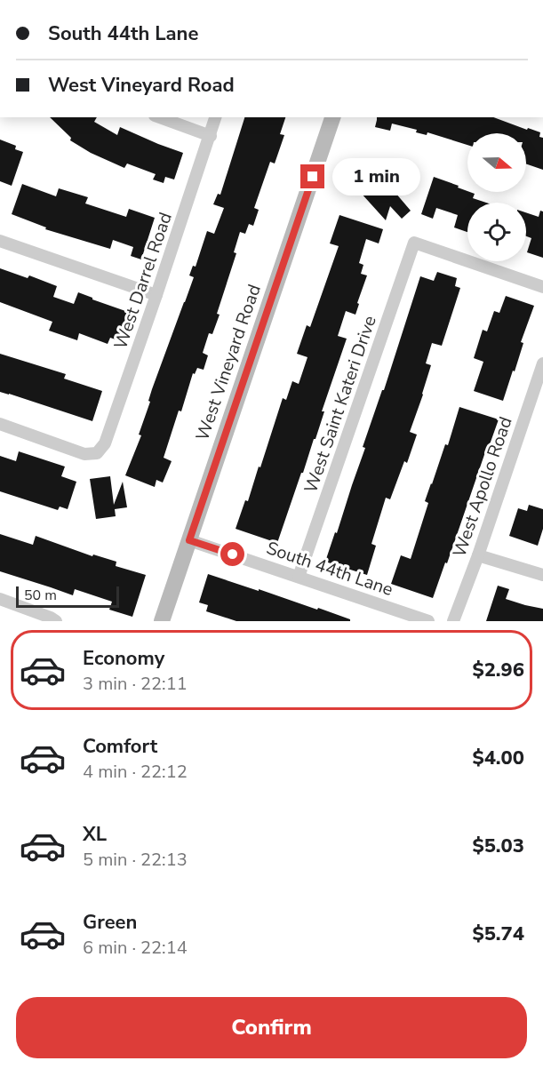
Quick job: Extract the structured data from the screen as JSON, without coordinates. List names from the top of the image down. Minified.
{"streets":{"street":["West Darrel Road","West Vineyard Road","West Saint Kateri Drive","West Apollo Road","South 44th Lane"]},"crossings":[["West Vineyard Road","South 44th Lane"],["West Saint Kateri Drive","South 44th Lane"]],"scale_bar":"50 m","north":"right","page":{"banner":["South 44th Lane","West Vineyard Road"],"bubble":"1 min","scale":"50 m","list":[{"name":"Economy","note":"3 min · 22:11","value":"$2.96"},{"name":"Comfort","note":"4 min · 22:12","value":"$4.00"},{"name":"XL","note":"5 min · 22:13","value":"$5.03"},{"name":"Green","note":"6 min · 22:14","value":"$5.74"}],"buttons":"Confirm"}}
